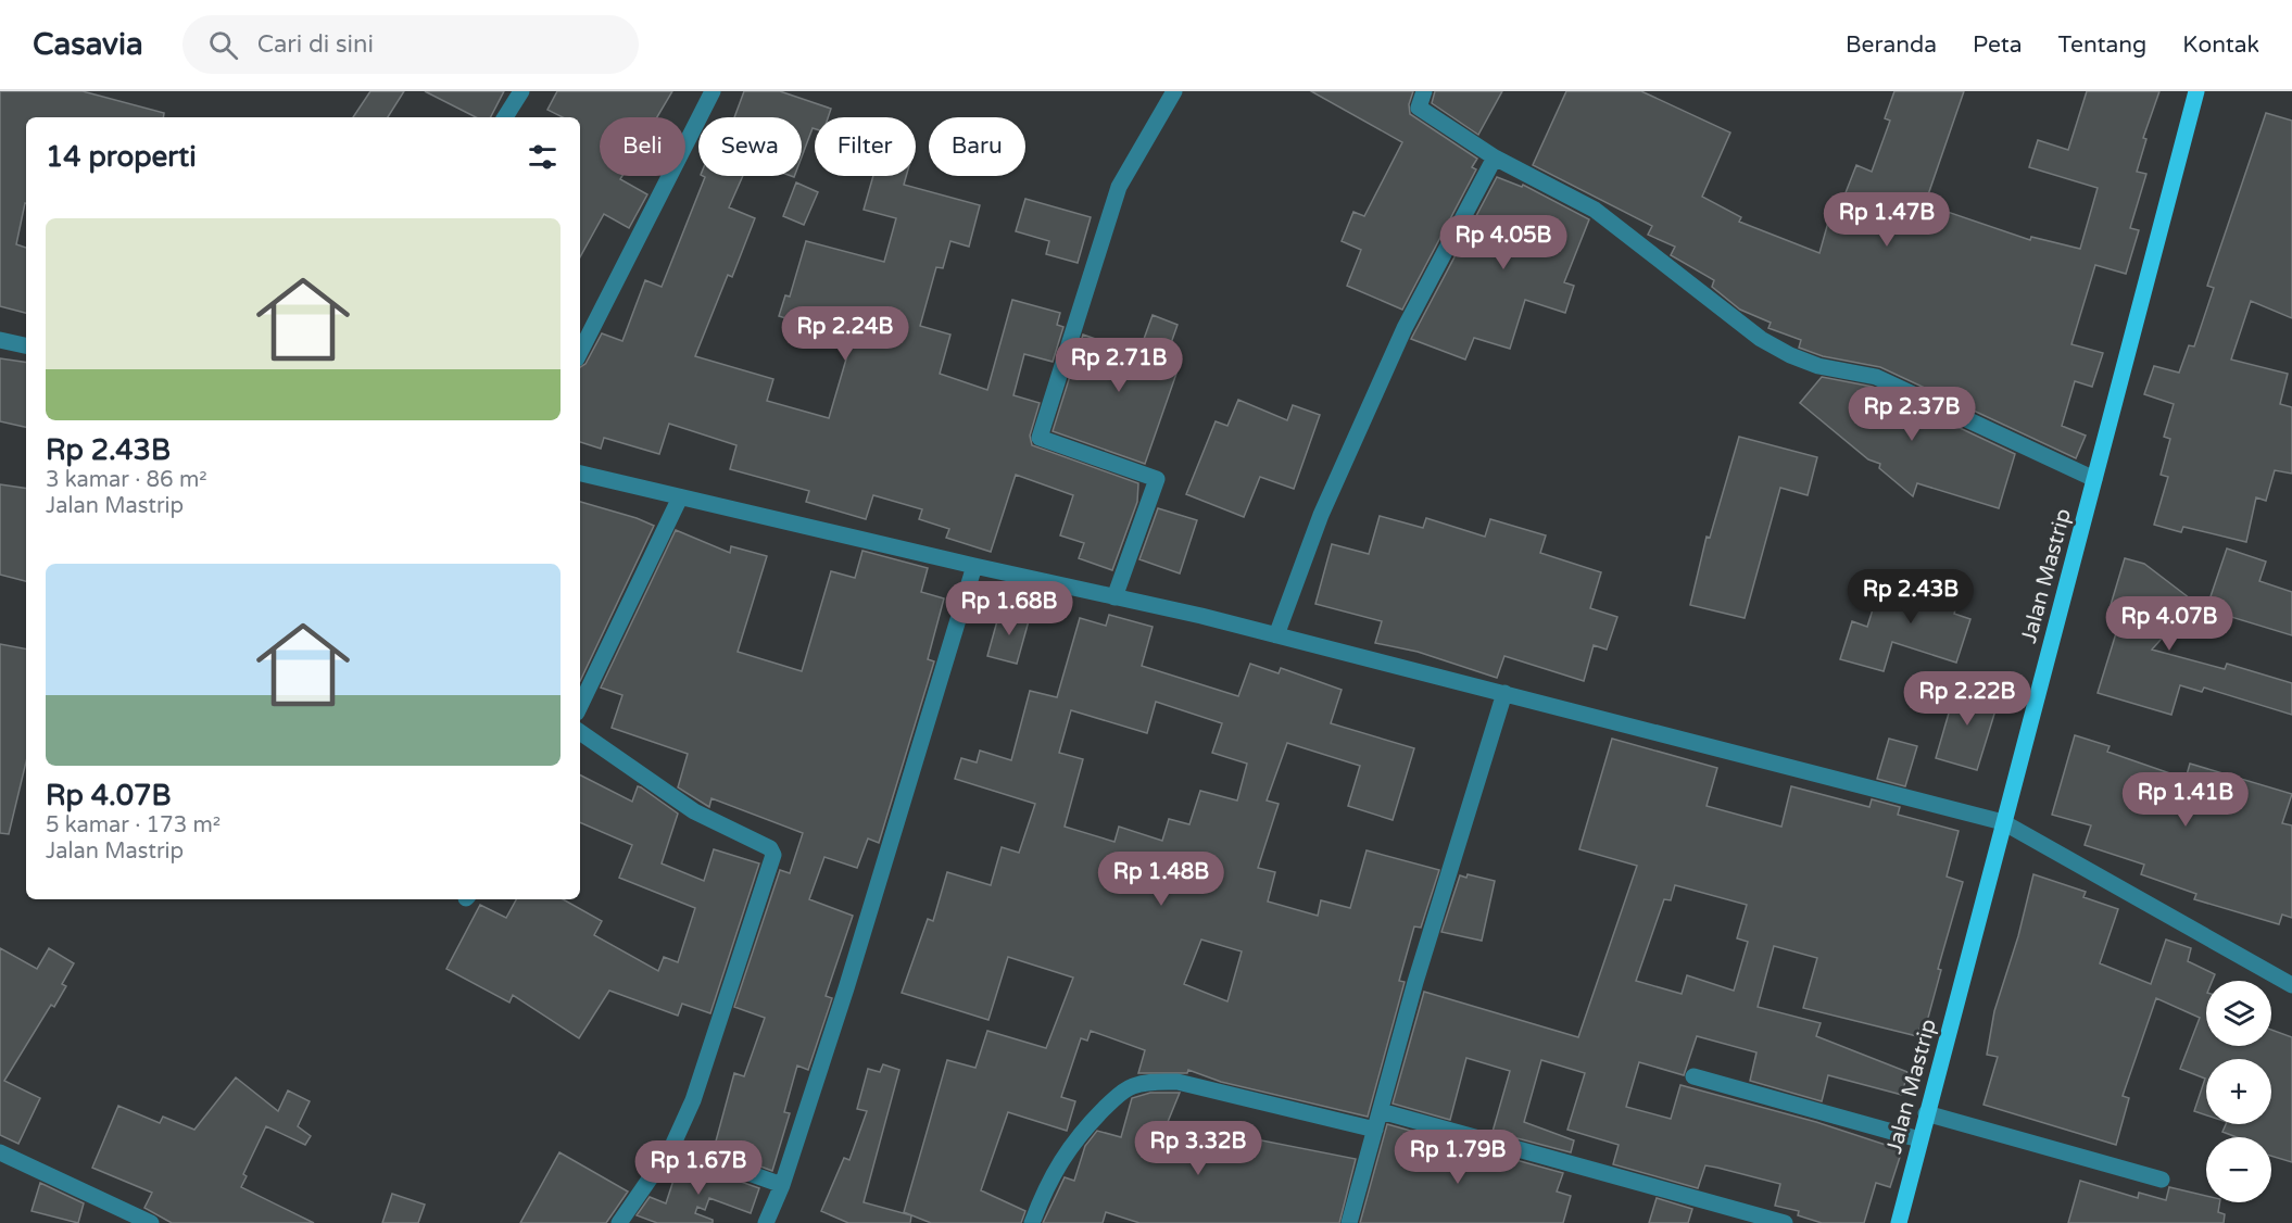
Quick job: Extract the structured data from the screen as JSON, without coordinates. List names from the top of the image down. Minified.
{"streets":{"main road":["Jalan Mastrip"]},"page":{"header":"Casavia","search":"Cari di sini","nav":["Beranda","Peta","Tentang","Kontak"],"chip":["Beli","Sewa","Filter","Baru"],"heading":"14 properti","price":["Rp 1.47B","Rp 4.05B","Rp 2.24B","Rp 2.71B","Rp 2.37B","Rp 2.43B","Rp 1.68B","Rp 4.07B","Rp 2.22B","Rp 1.41B","Rp 1.48B","Rp 3.32B","Rp 1.79B","Rp 1.67B"],"list":[{"name":"Rp 2.43B","note":"3 kamar · 86 m² · Jalan Mastrip"},{"name":"Rp 4.07B","note":"5 kamar · 173 m² · Jalan Mastrip"}],"map_buttons":["+","−"]}}
